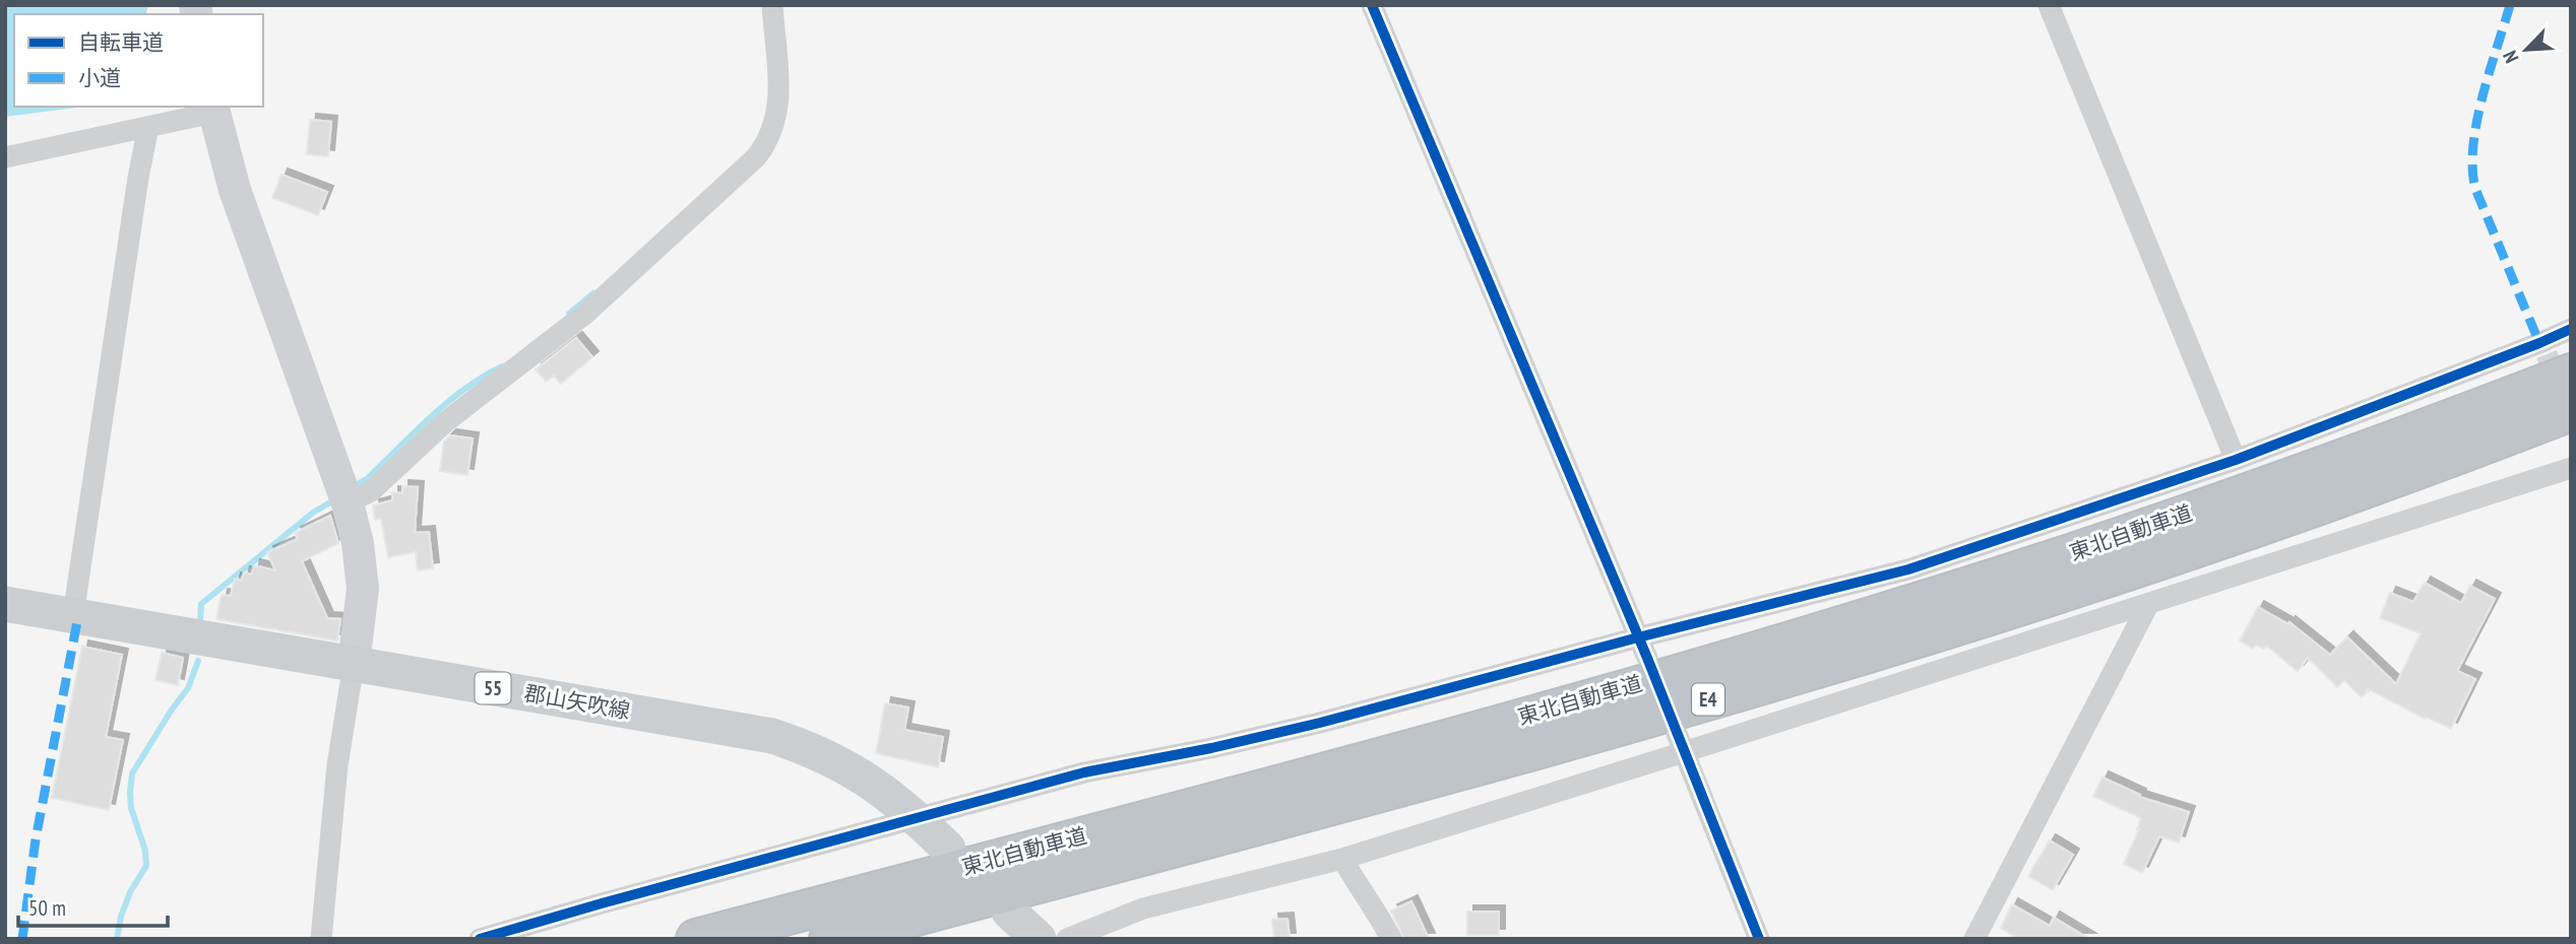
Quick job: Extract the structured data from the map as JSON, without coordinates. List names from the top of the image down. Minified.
{"streets":{"highway":["東北自動車道","E4"],"main road":["55","郡山矢吹線"]},"legend":["自転車道","小道"],"scale_bar":"50 m","north":"bottom left"}
